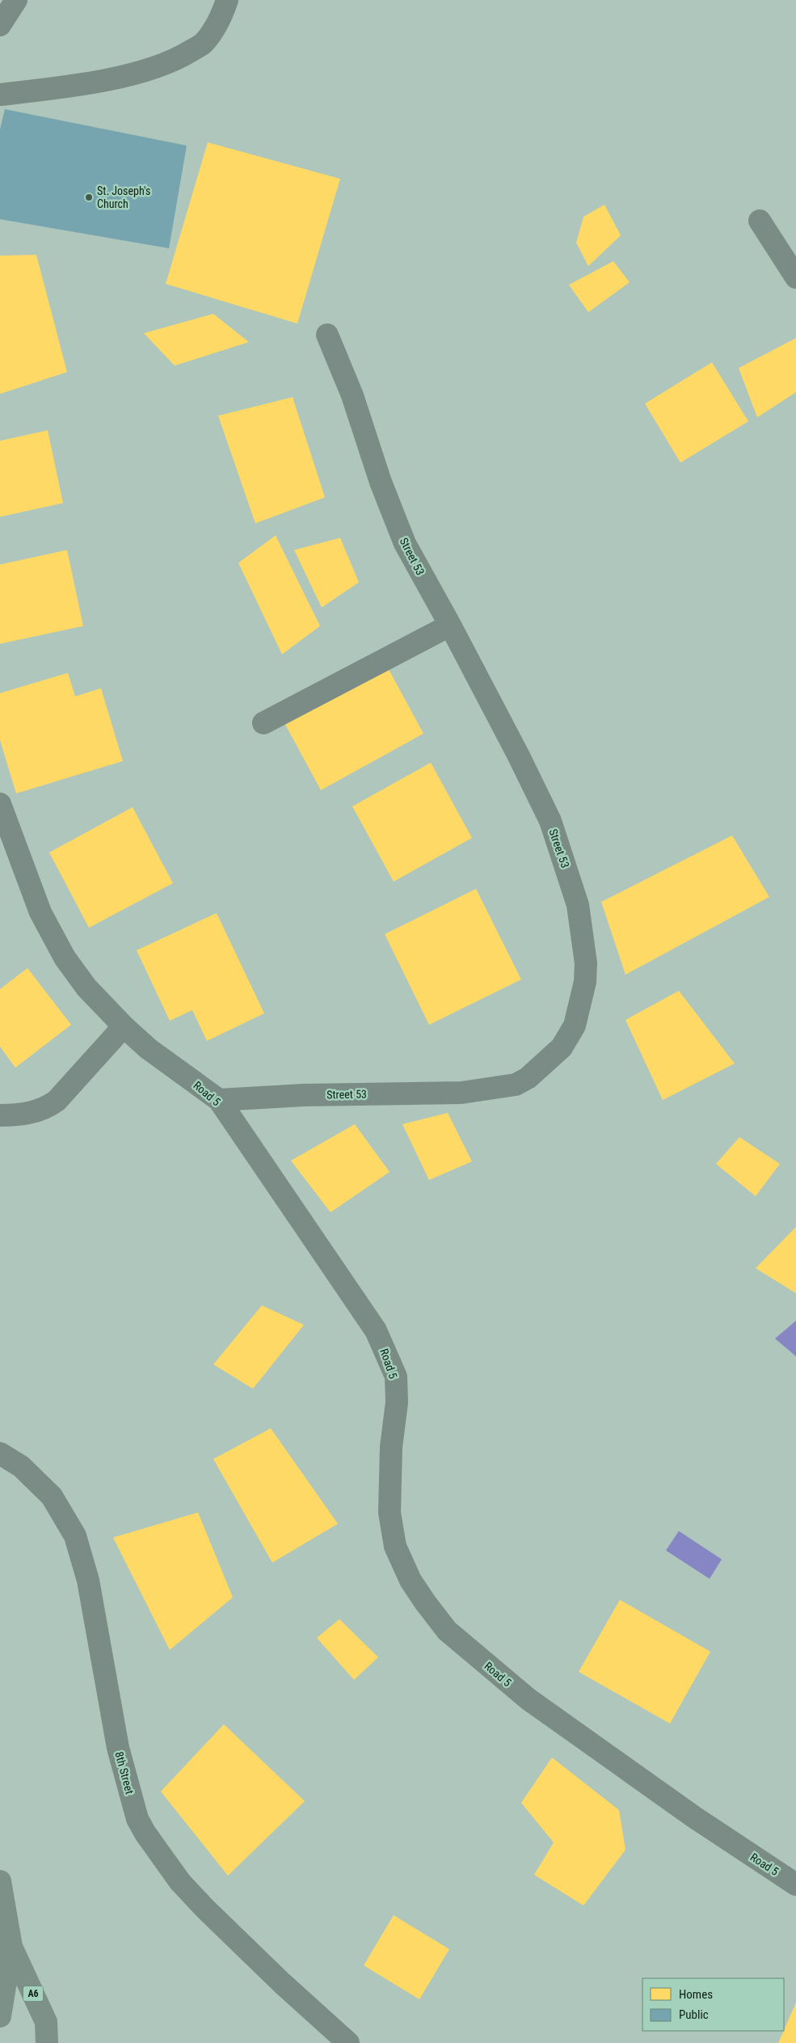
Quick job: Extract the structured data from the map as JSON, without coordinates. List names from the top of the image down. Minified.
{"streets":{"highway":["A6"],"street":["Street 53","Road 5","8th Street"]},"crossings":[["Street 53","Road 5"]],"places":["St. Joseph's Church"],"legend":["Homes","Public"]}
